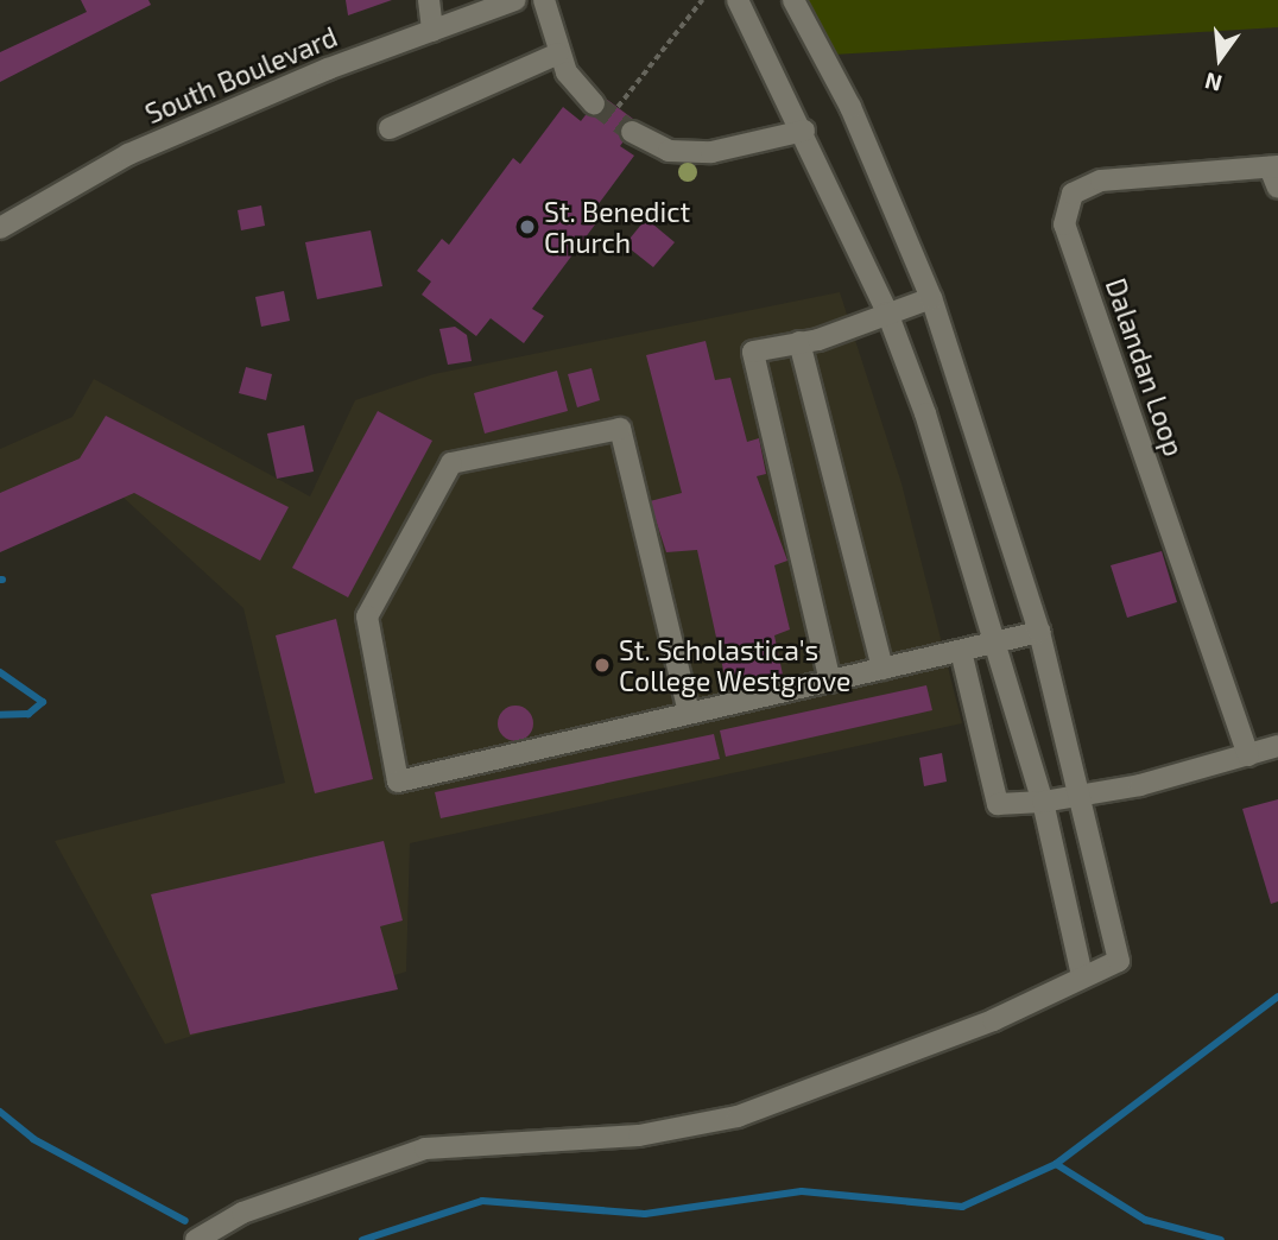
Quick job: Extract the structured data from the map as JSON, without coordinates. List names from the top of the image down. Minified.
{"streets":{"street":["South Boulevard","Dalandan Loop"]},"places":["St. Benedict Church","St. Scholastica's College Westgrove"],"north":"bottom"}
